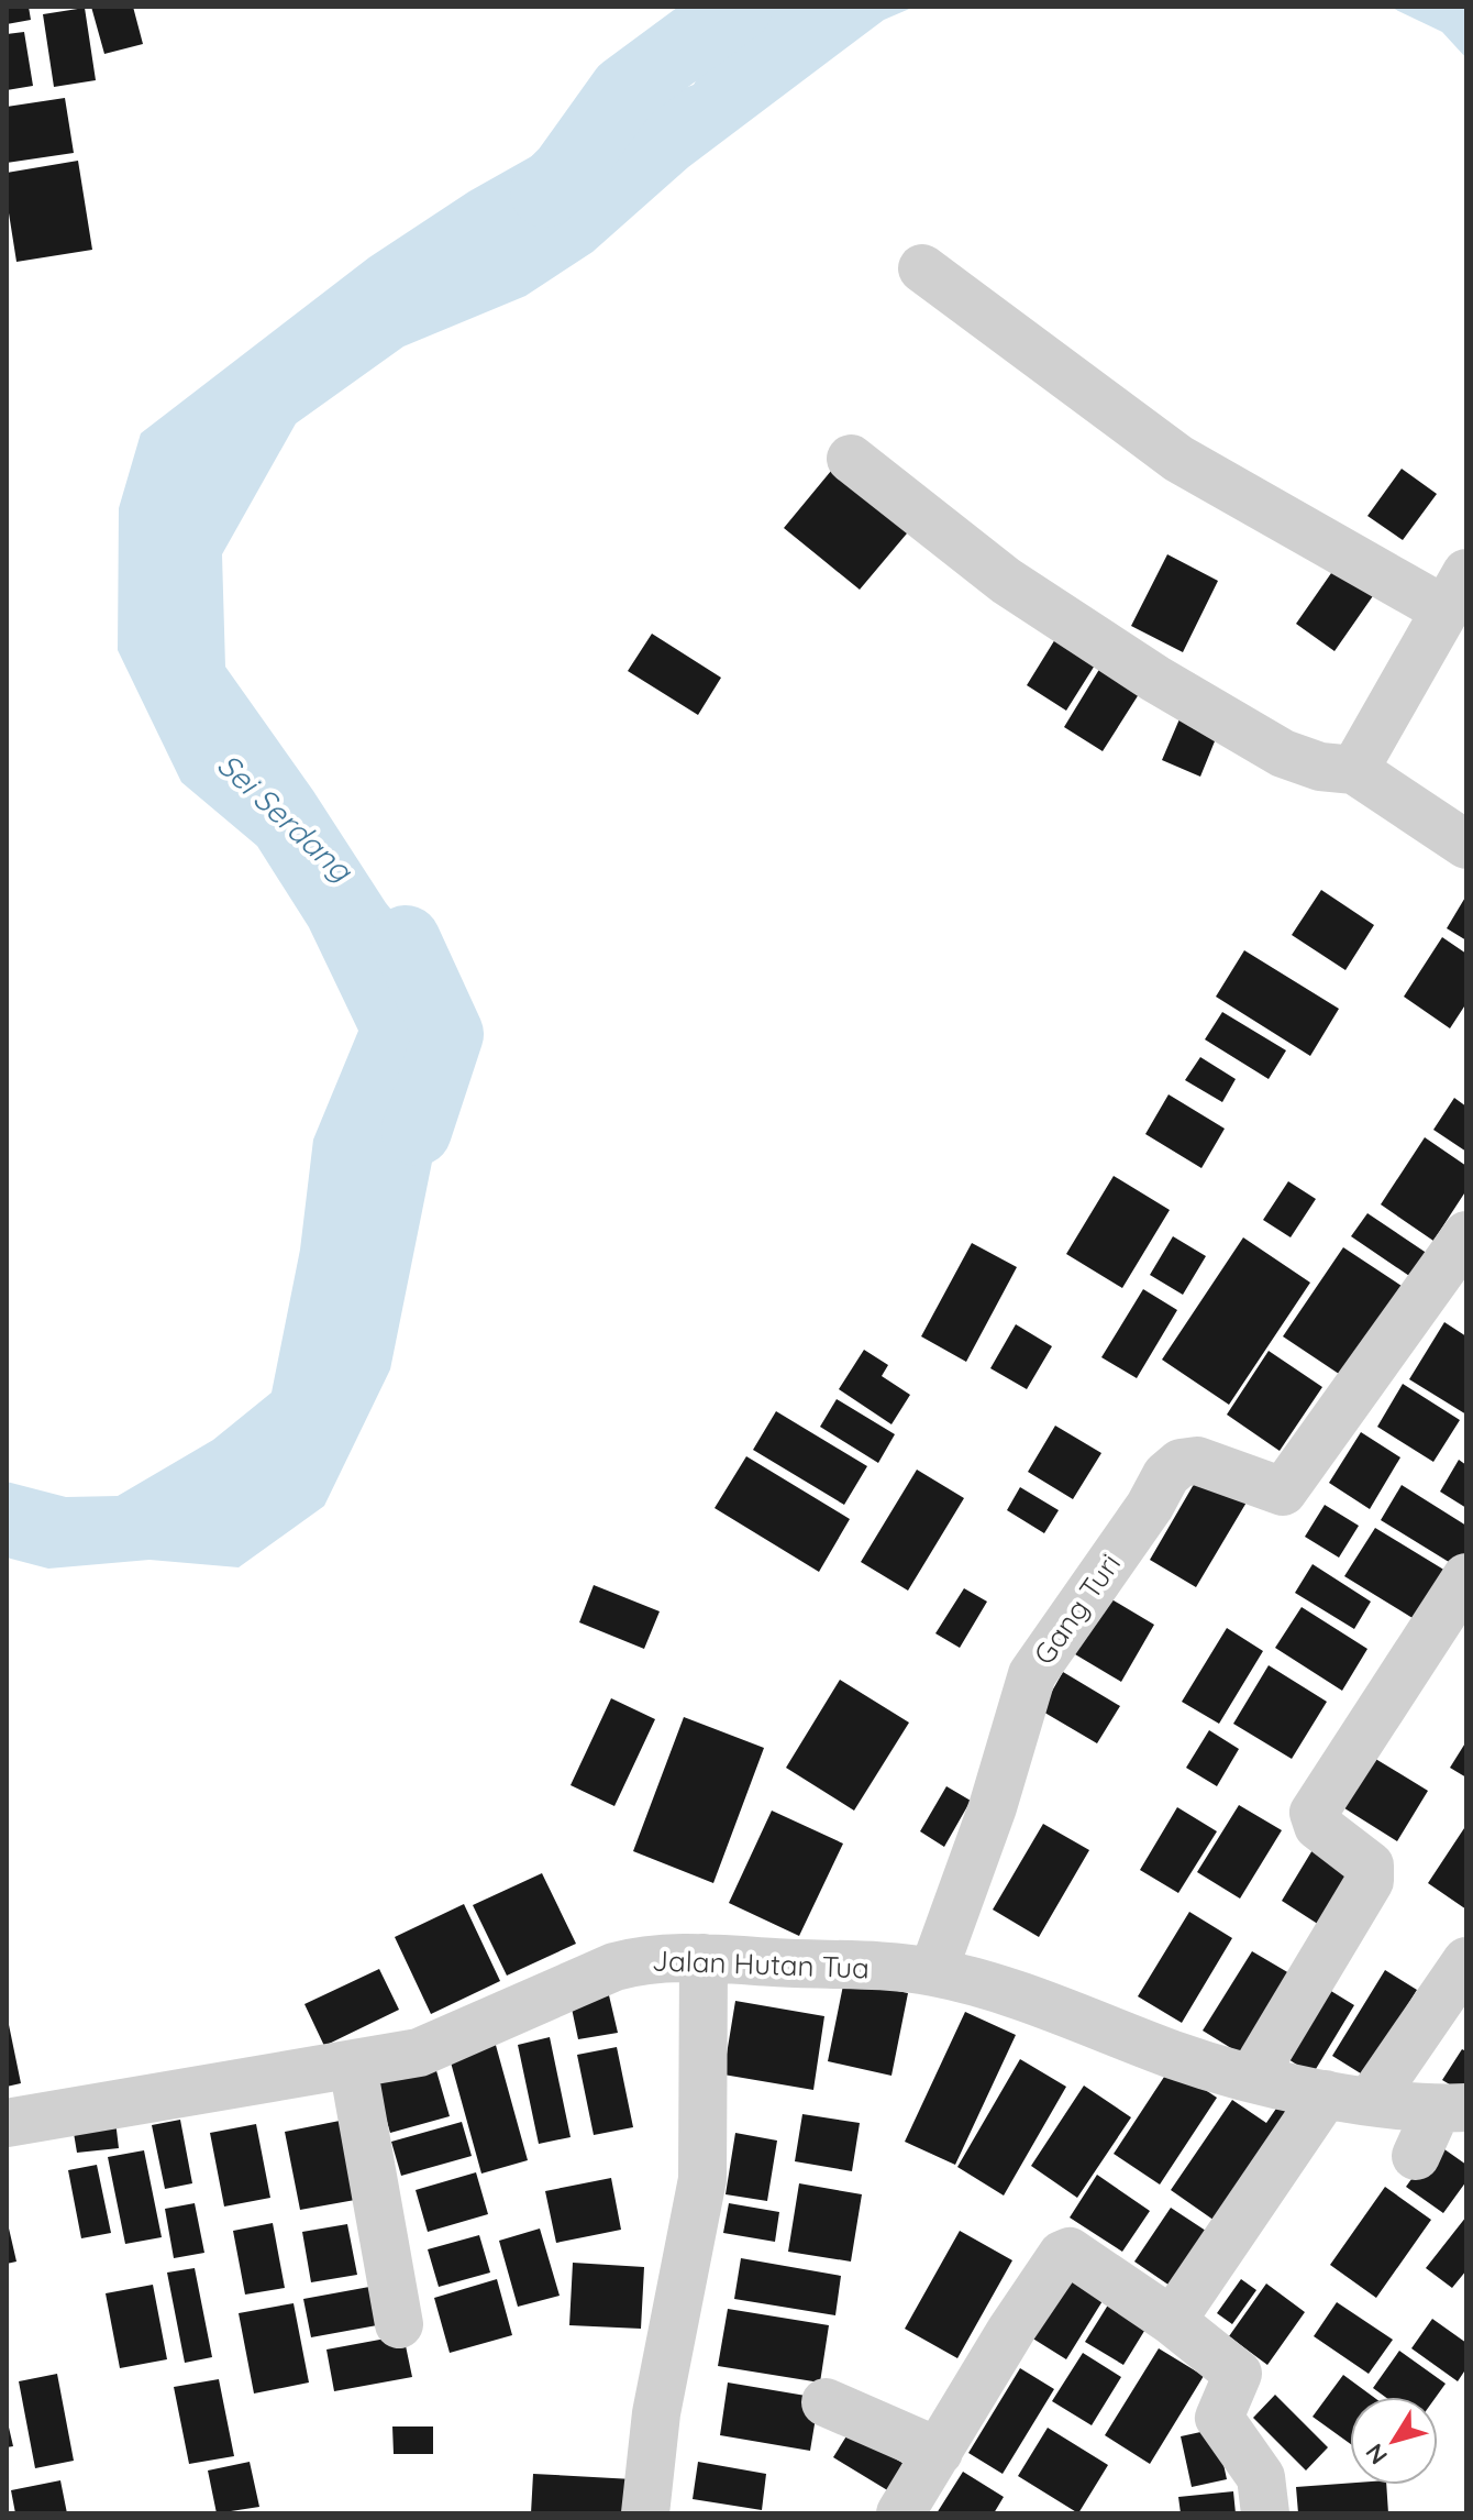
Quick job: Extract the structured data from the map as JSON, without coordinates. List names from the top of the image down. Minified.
{"streets":{"street":["Gang Turi","Jalan Hutan Tua"]},"crossings":[["Gang Turi","Jalan Hutan Tua"]],"water":["Sei Serdang"],"north":"bottom left"}
